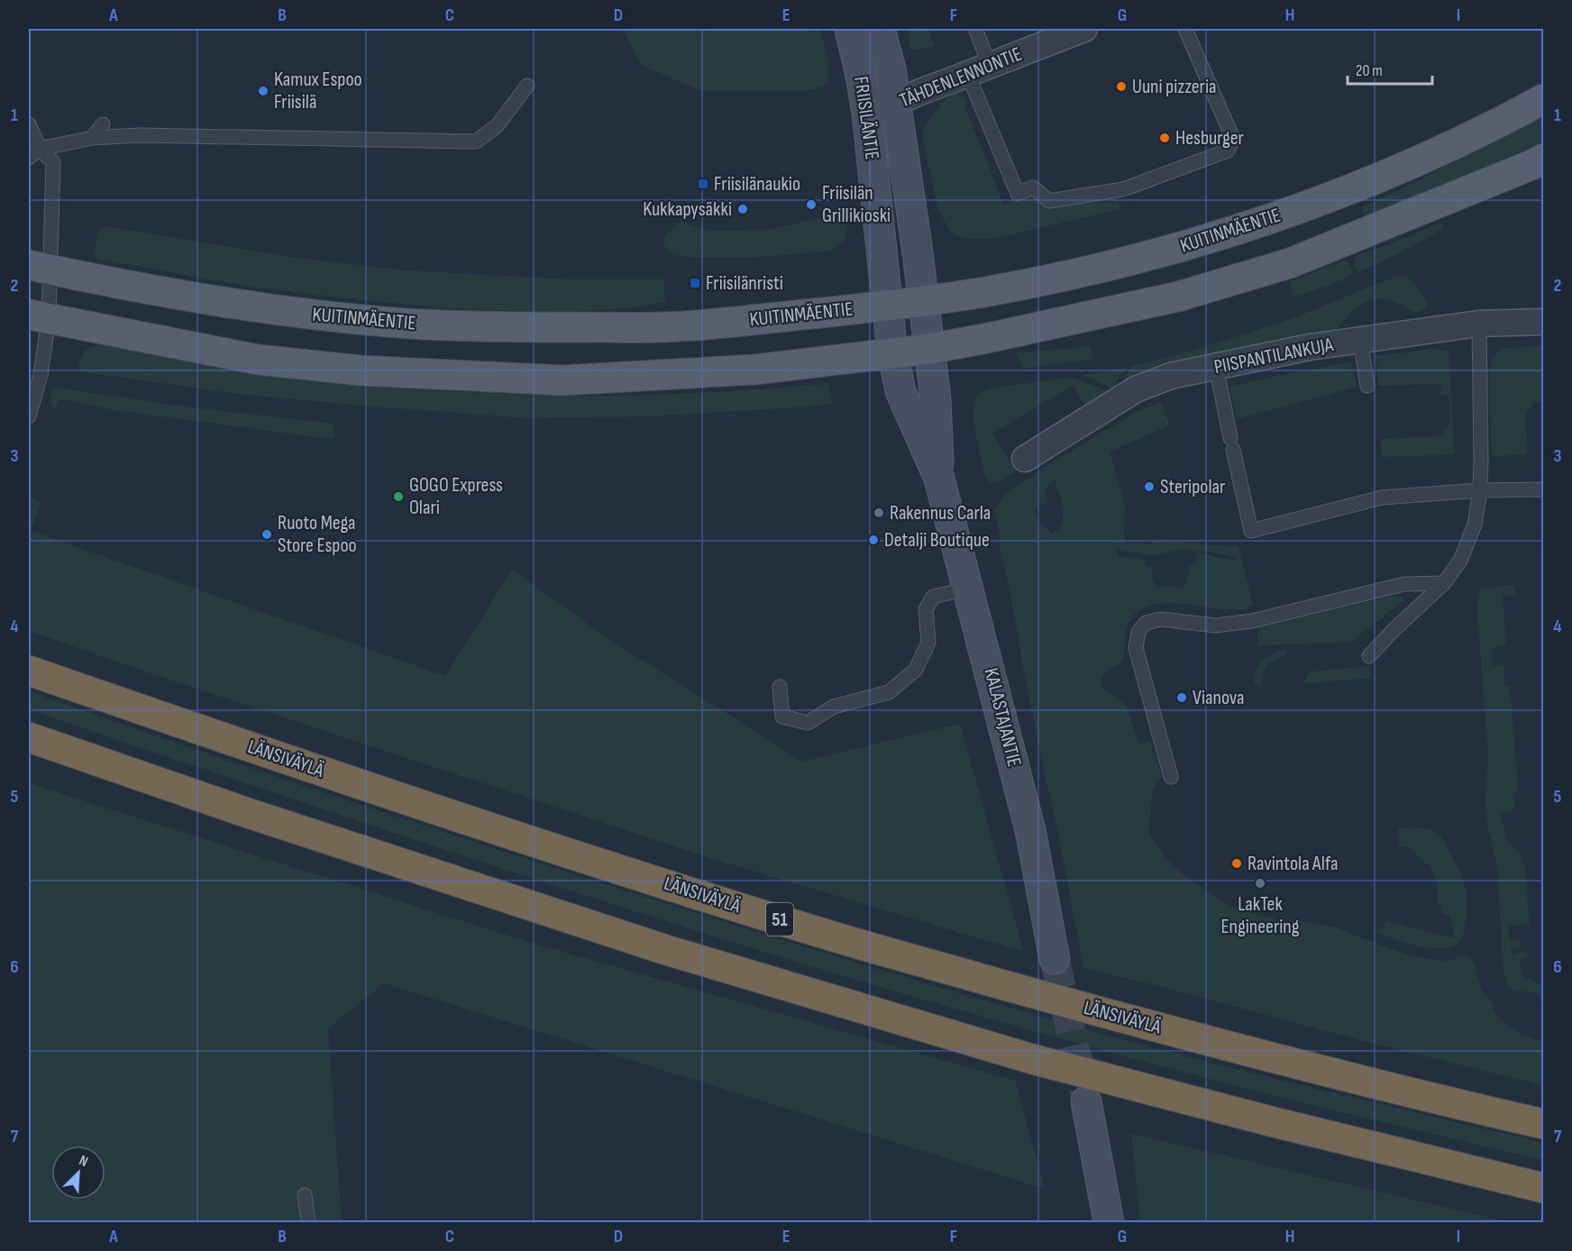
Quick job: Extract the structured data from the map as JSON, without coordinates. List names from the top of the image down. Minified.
{"streets":{"highway":["LÄNSIVÄYLÄ","51"],"main road":["FRIISILÄNTIE","KUITINMÄENTIE","KALASTAJANTIE"],"street":["TÄHDENLENNONTIE","PIISPANTILANKUJA"]},"crossings":[["TÄHDENLENNONTIE","FRIISILÄNTIE"],["FRIISILÄNTIE","KUITINMÄENTIE"],["FRIISILÄNTIE","KALASTAJANTIE"],["KUITINMÄENTIE","KALASTAJANTIE"]],"places":{"other":["Uuni pizzeria","Kamux Espoo Friisilä","Hesburger","Friisilän Grillikioski","Kukkapysäkki","Steripolar","GOGO Express Olari","Rakennus Carla","Ruoto Mega Store Espoo","Detalji Boutique","Vianova","Ravintola Alfa","LakTek Engineering"],"transit":["Friisilänaukio","Friisilänristi"]},"scale_bar":"20 m","north":"top right","grid":{"columns":["A","B","C","D","E","F","G","H","I"],"rows":["1","2","3","4","5","6","7"]}}
